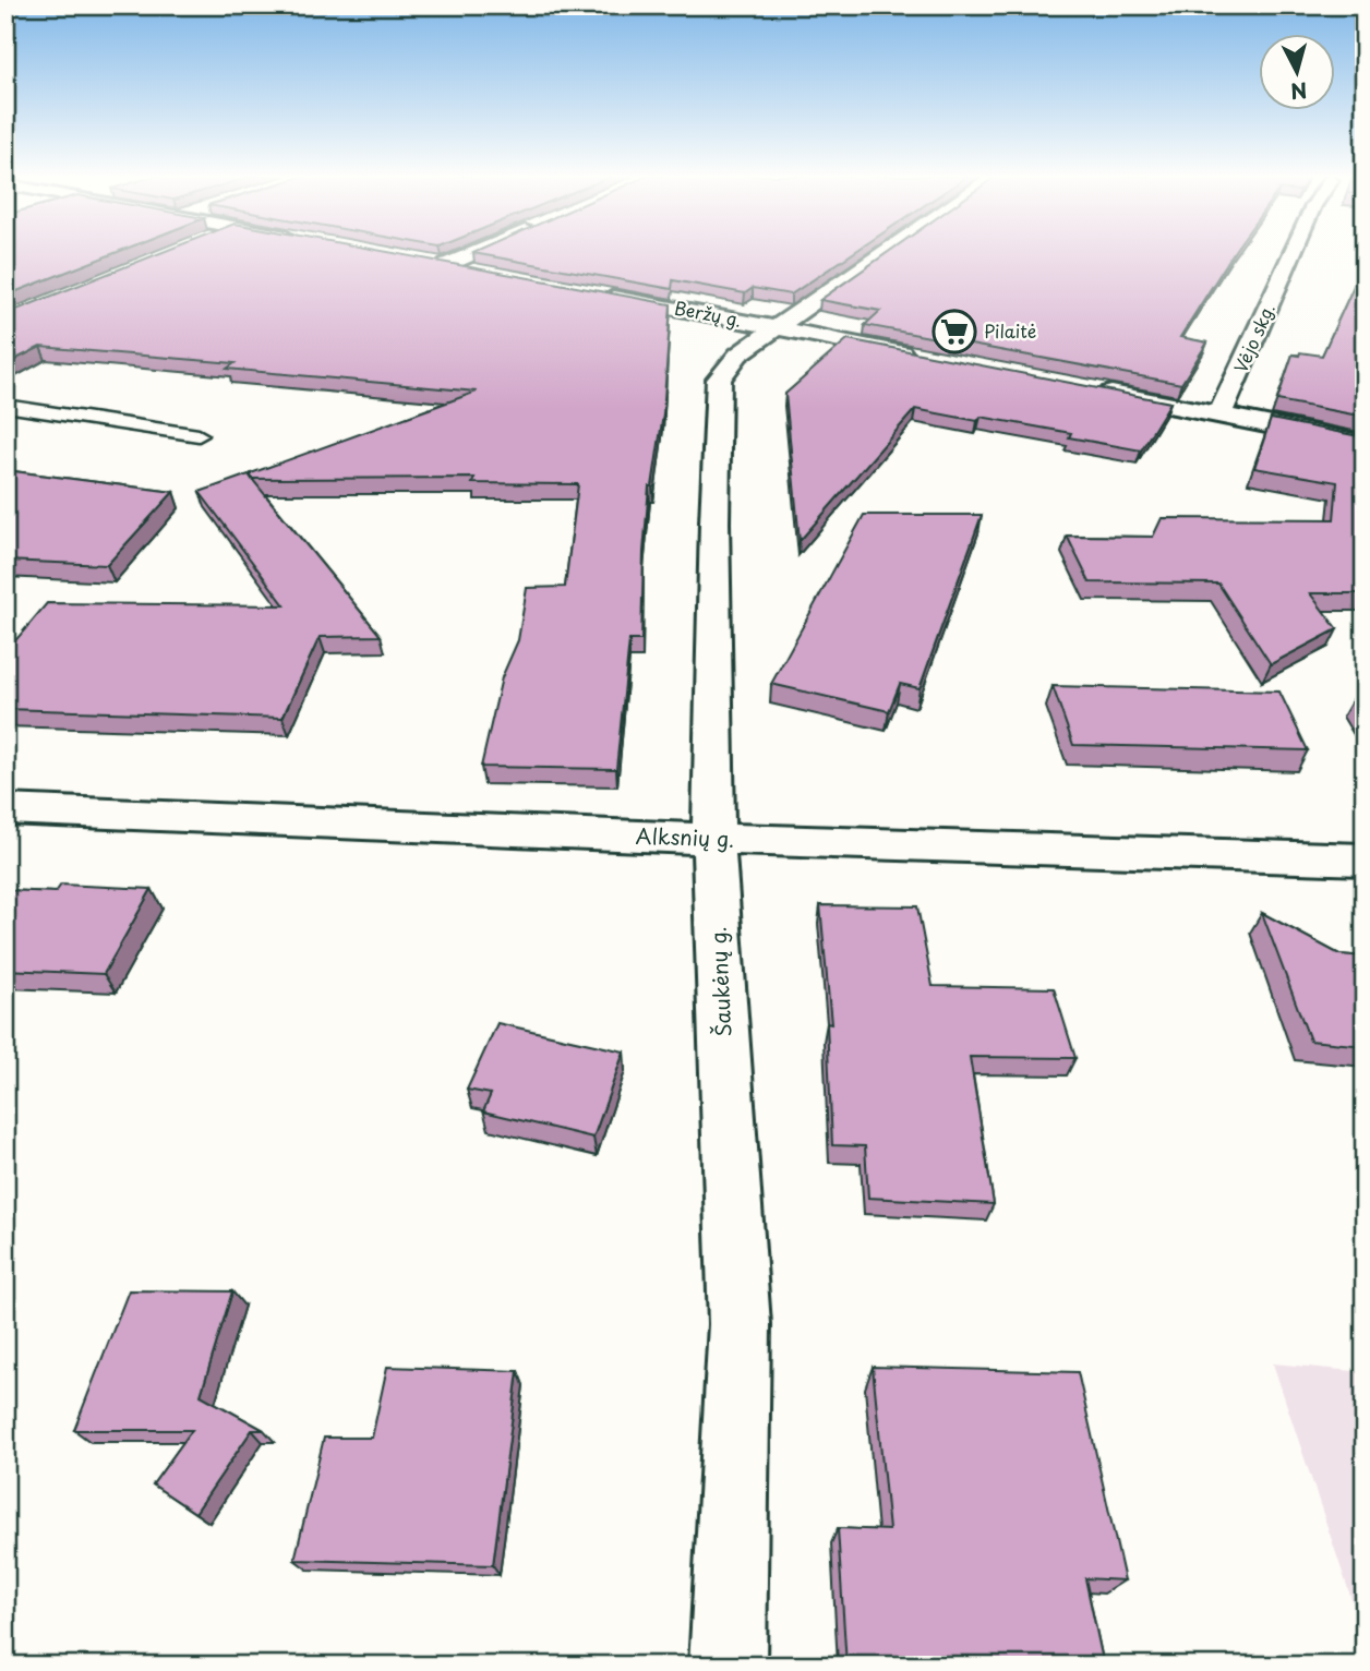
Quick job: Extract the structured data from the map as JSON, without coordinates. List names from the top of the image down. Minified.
{"streets":{"street":["Beržų g.","Vėjo skg.","Alksnių g.","Šaukėnų g."]},"crossings":[["Beržų g.","Šaukėnų g."],["Alksnių g.","Šaukėnų g."]],"places":{"supermarket":["Pilaitė"]},"north":"bottom"}
